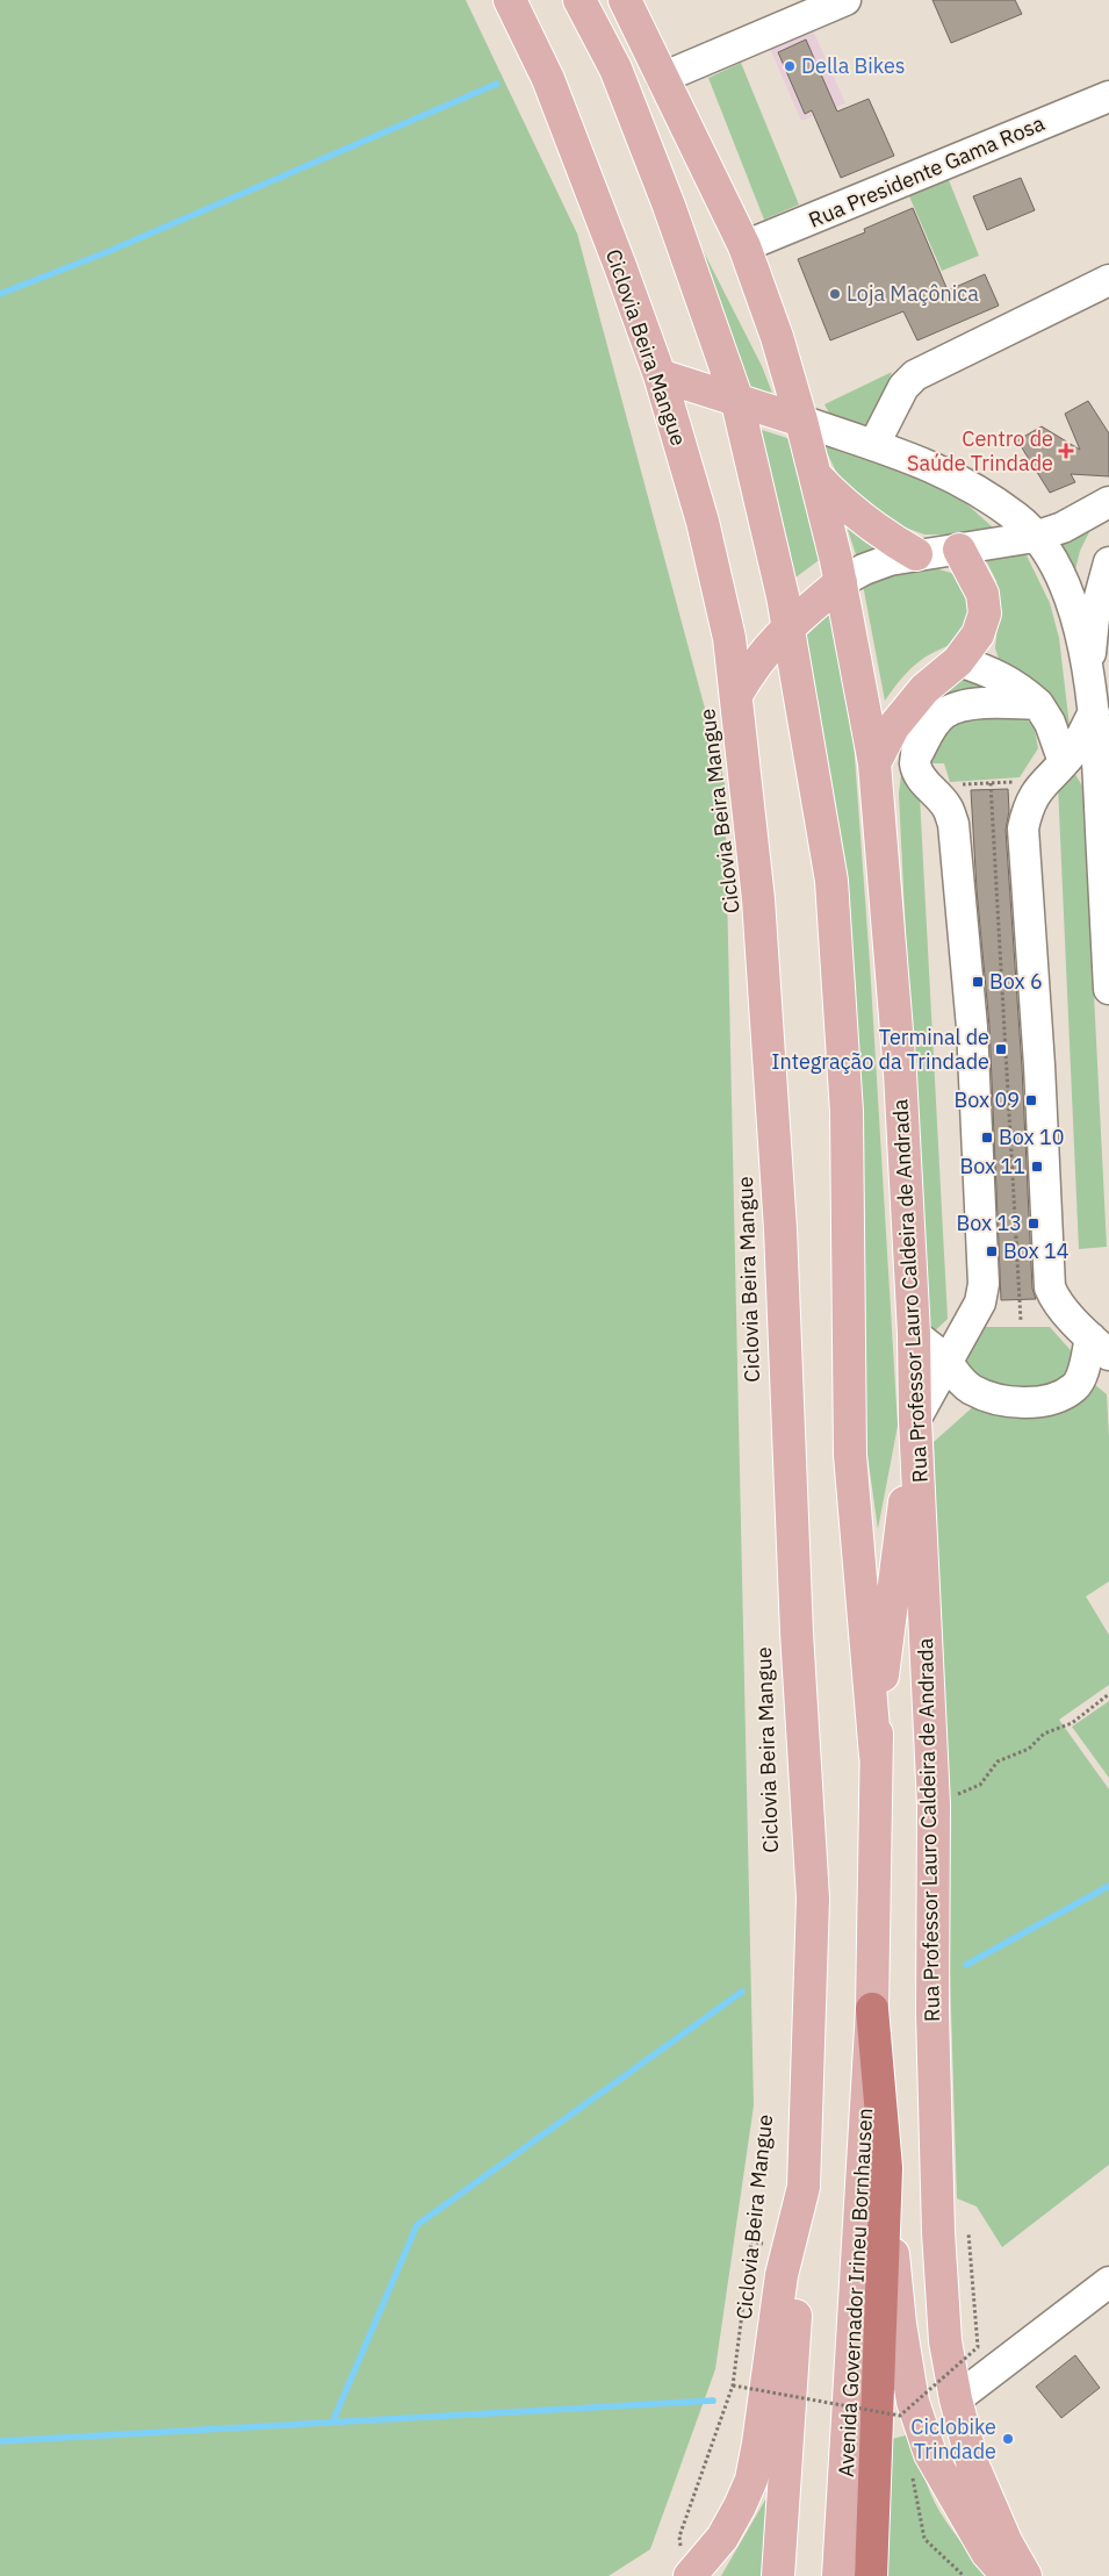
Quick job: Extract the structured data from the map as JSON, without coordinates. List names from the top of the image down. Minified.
{"streets":{"main road":["Rua Professor Lauro Caldeira de Andrada","Avenida Governador Irineu Bornhausen"],"street":["Rua Presidente Gama Rosa"]},"crossings":[["Rua Presidente Gama Rosa","Rua Professor Lauro Caldeira de Andrada"]],"places":{"other":["Della Bikes","Loja Maçônica","Ciclobike Trindade"],"health":["Centro de Saúde Trindade"],"transit":["Box 6","Terminal de Integração da Trindade","Box 09","Box 10","Box 11","Box 13","Box 14"]}}
